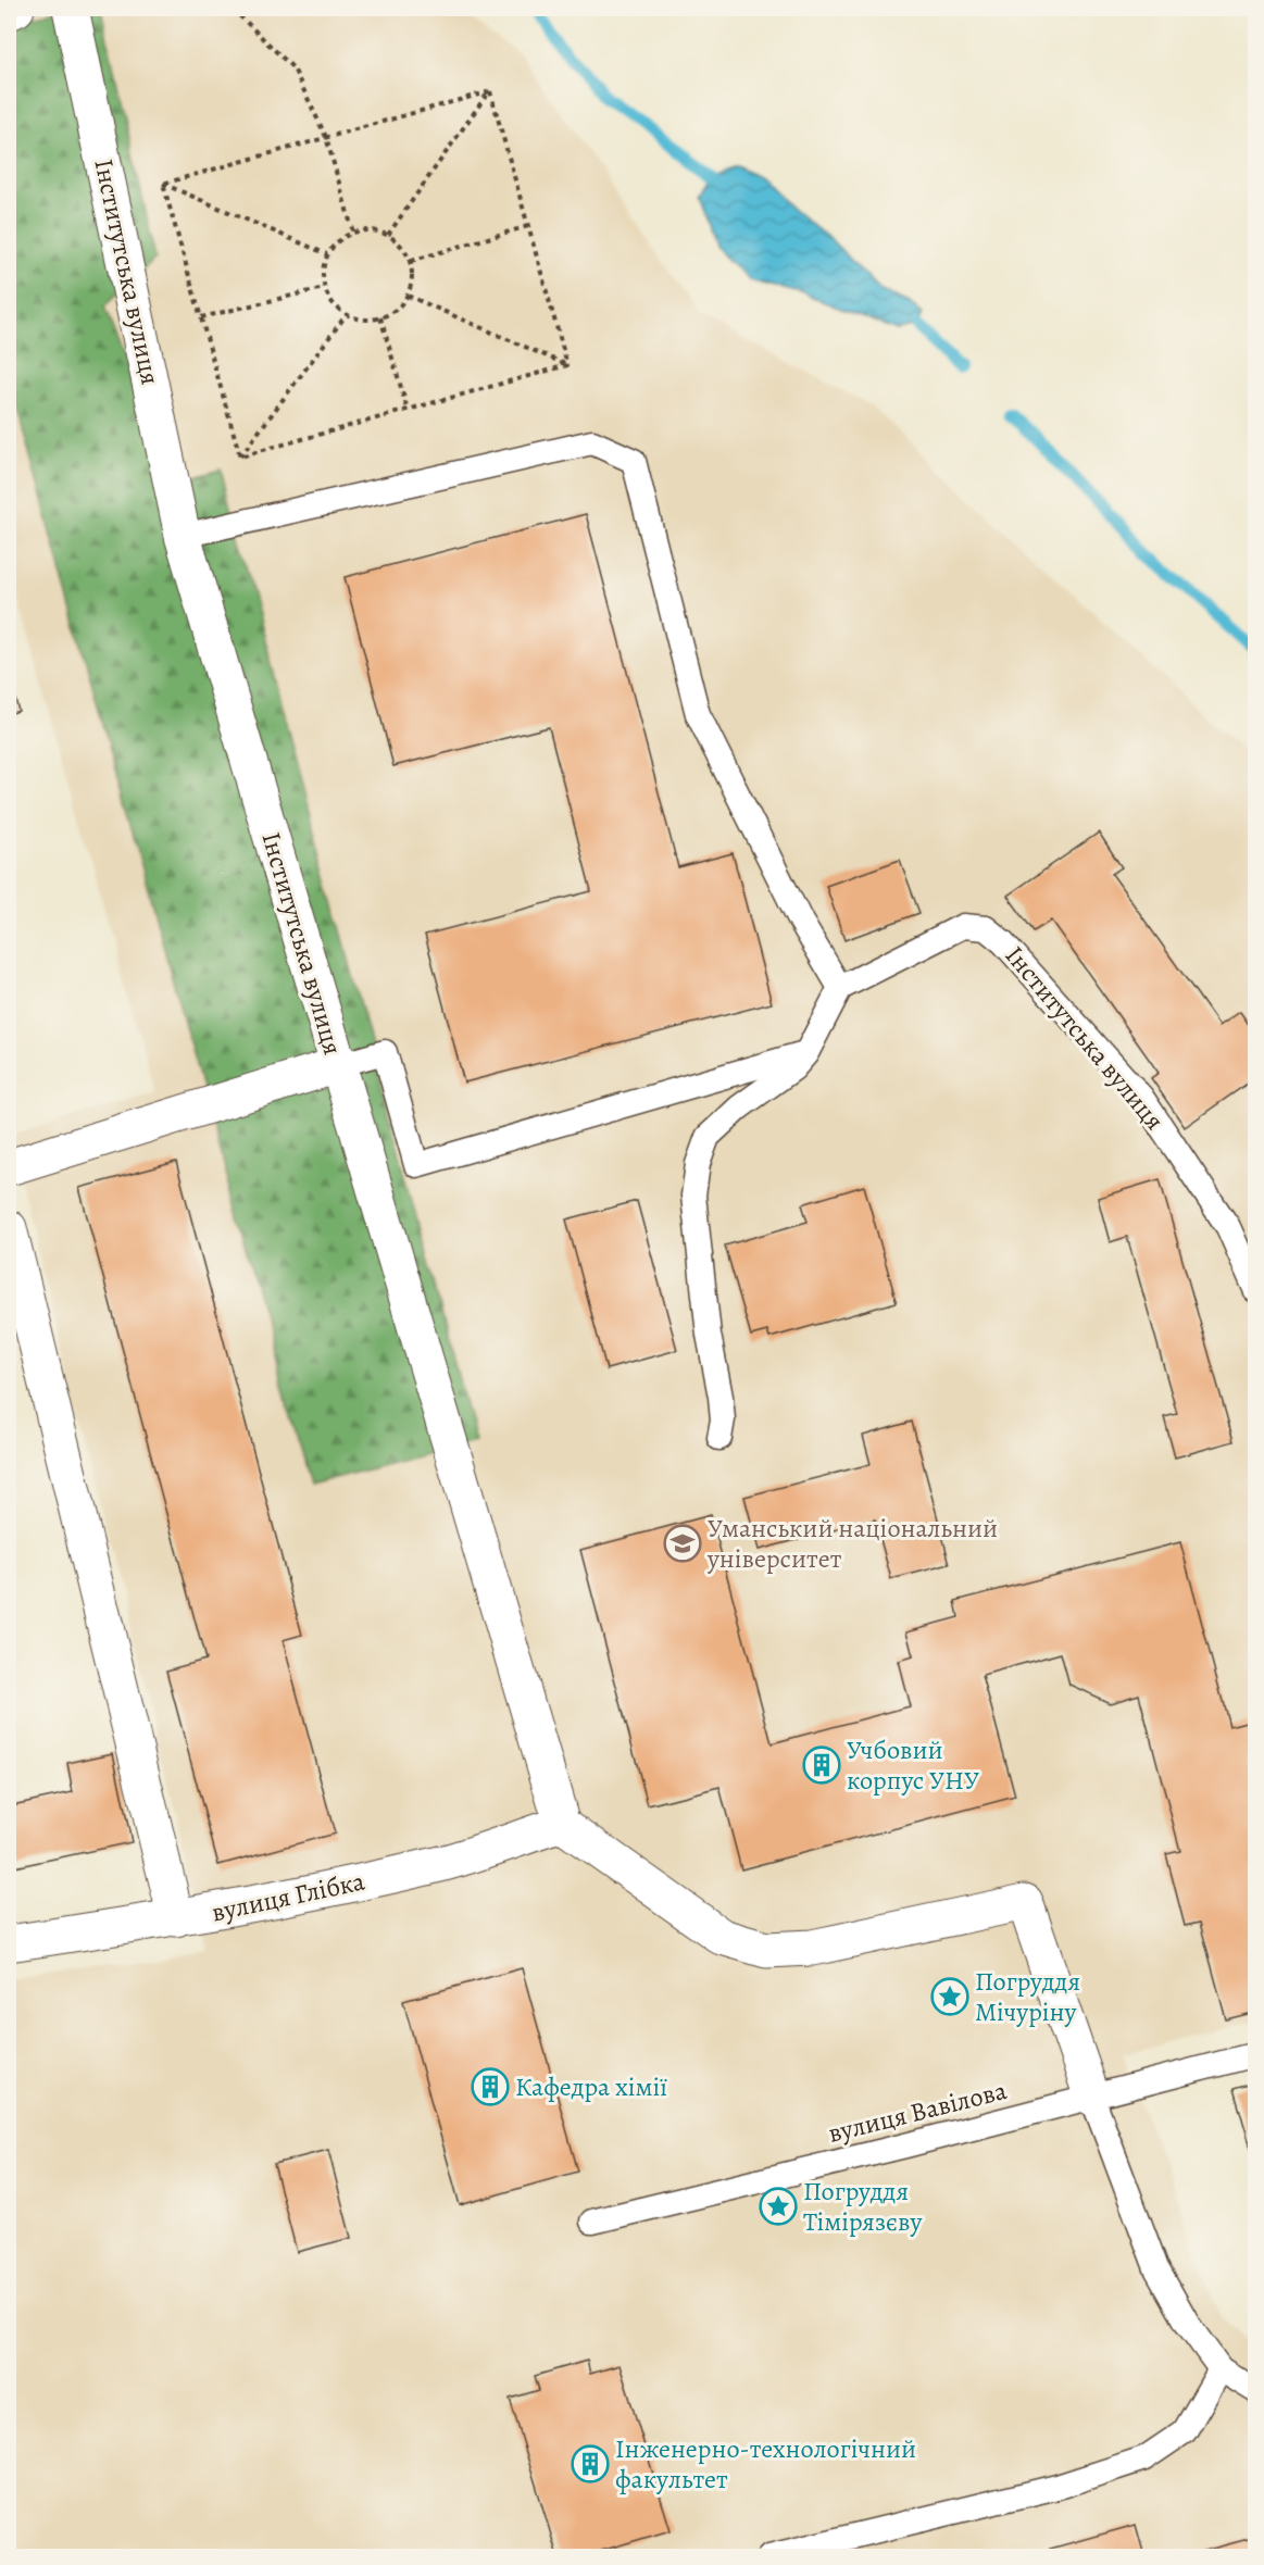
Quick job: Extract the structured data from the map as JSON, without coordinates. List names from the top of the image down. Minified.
{"streets":{"street":["Інститутська вулиця","вулиця Глібка"],"lane":["вулиця Вавілова"]},"places":{"school or university":["Уманський національний університет"],"building":["Учбовий корпус УНУ","Кафедра хімії","Інженерно-технологічний факультет"],"place":["Погруддя Мічуріну","Погруддя Тімірязєву"]}}
